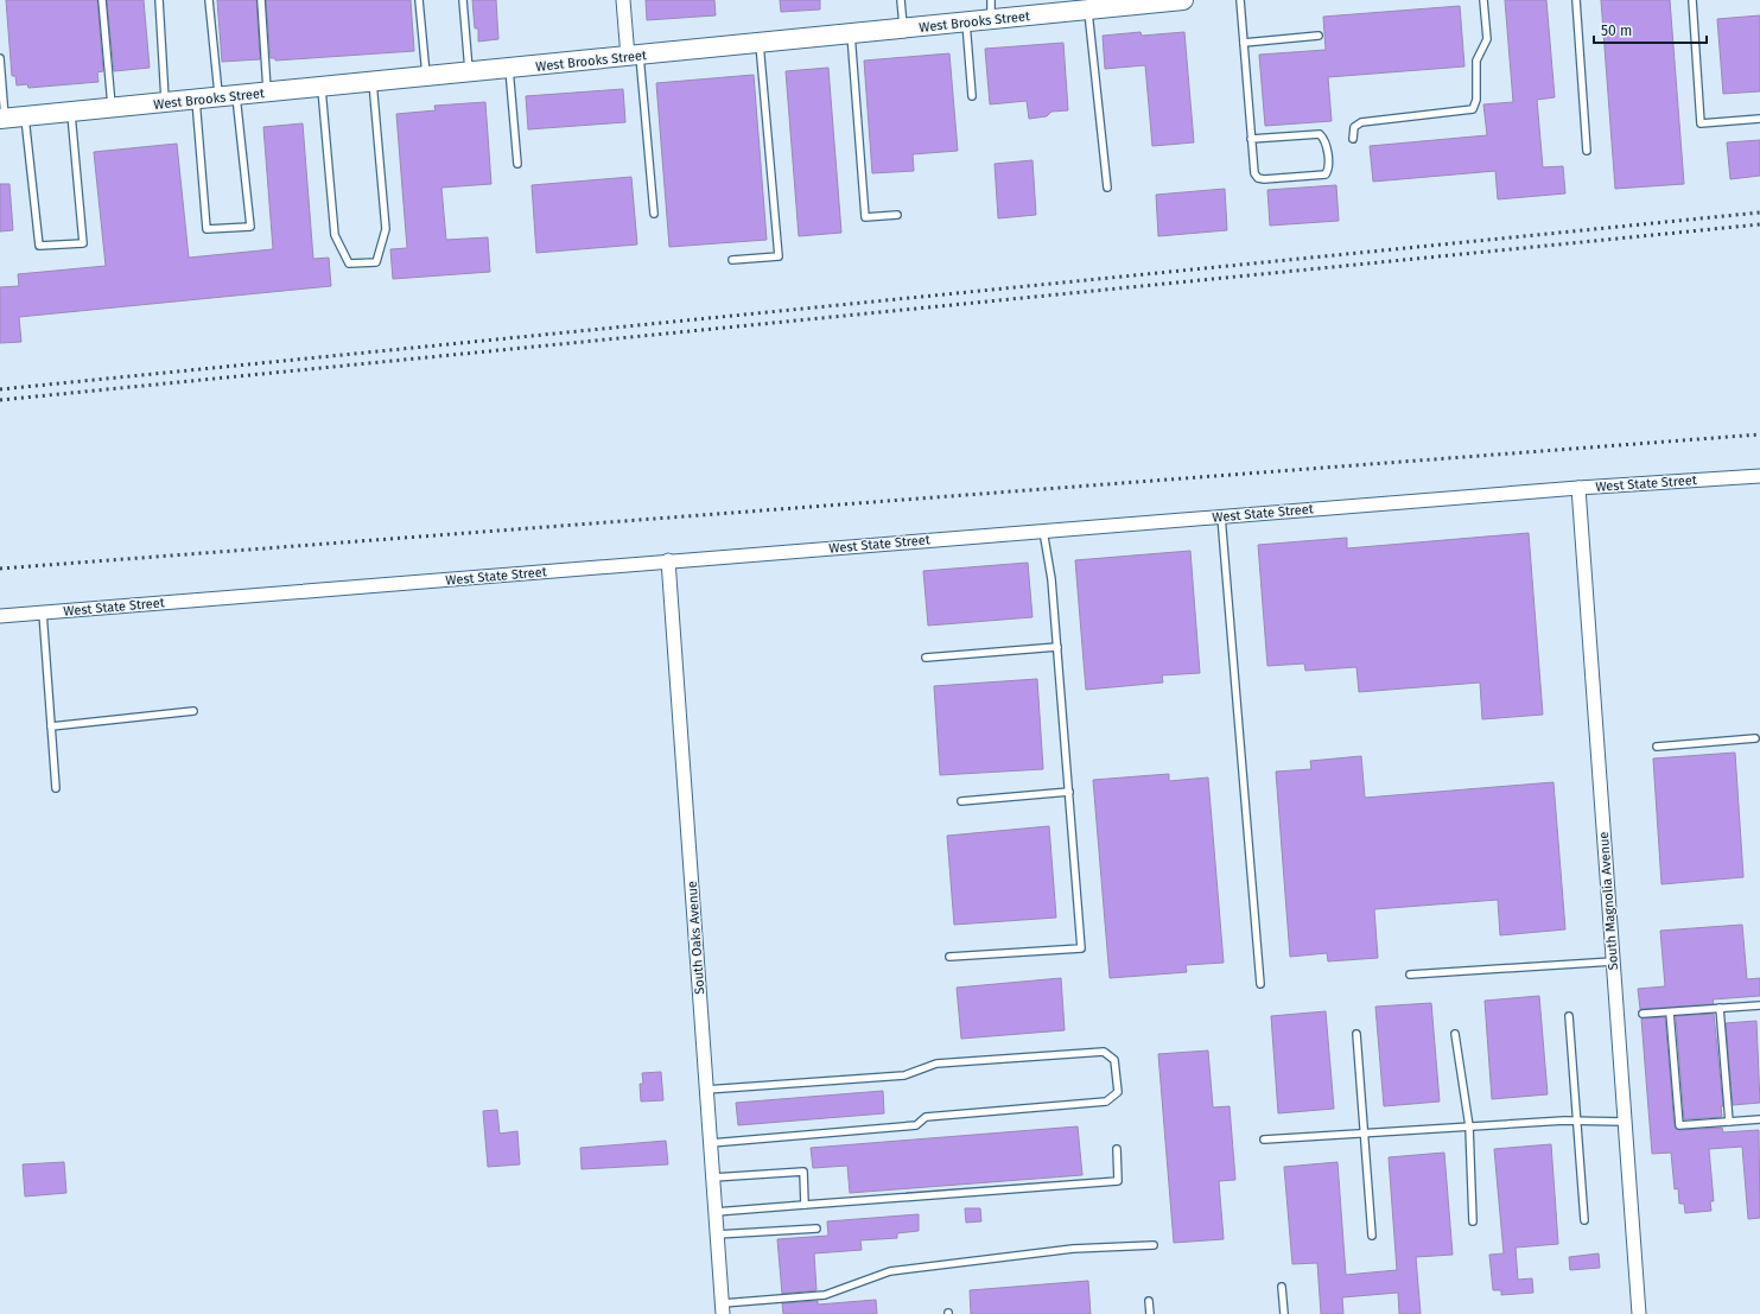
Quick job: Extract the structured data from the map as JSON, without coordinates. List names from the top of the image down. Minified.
{"streets":{"street":["West Brooks Street","West State Street","South Magnolia Avenue","South Oaks Avenue"]},"crossings":[["West State Street","South Magnolia Avenue"],["West State Street","South Oaks Avenue"]],"scale_bar":"50 m"}
